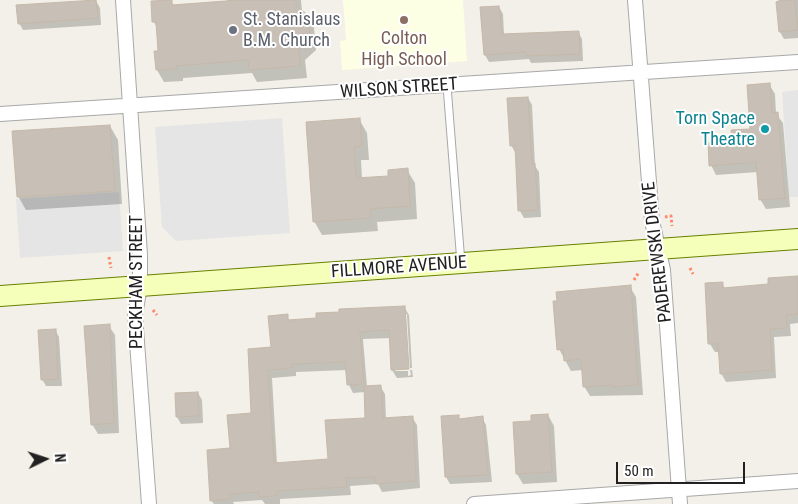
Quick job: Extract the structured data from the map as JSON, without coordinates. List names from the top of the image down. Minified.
{"streets":{"street":["WILSON STREET","PADEREWSKI DRIVE","FILLMORE AVENUE","PECKHAM STREET"]},"crossings":[["WILSON STREET","PADEREWSKI DRIVE"],["WILSON STREET","PECKHAM STREET"],["PADEREWSKI DRIVE","FILLMORE AVENUE"],["FILLMORE AVENUE","PECKHAM STREET"]],"places":["Colton High School","St. Stanislaus B.M. Church","Torn Space Theatre"],"scale_bar":"50 m","north":"right"}
